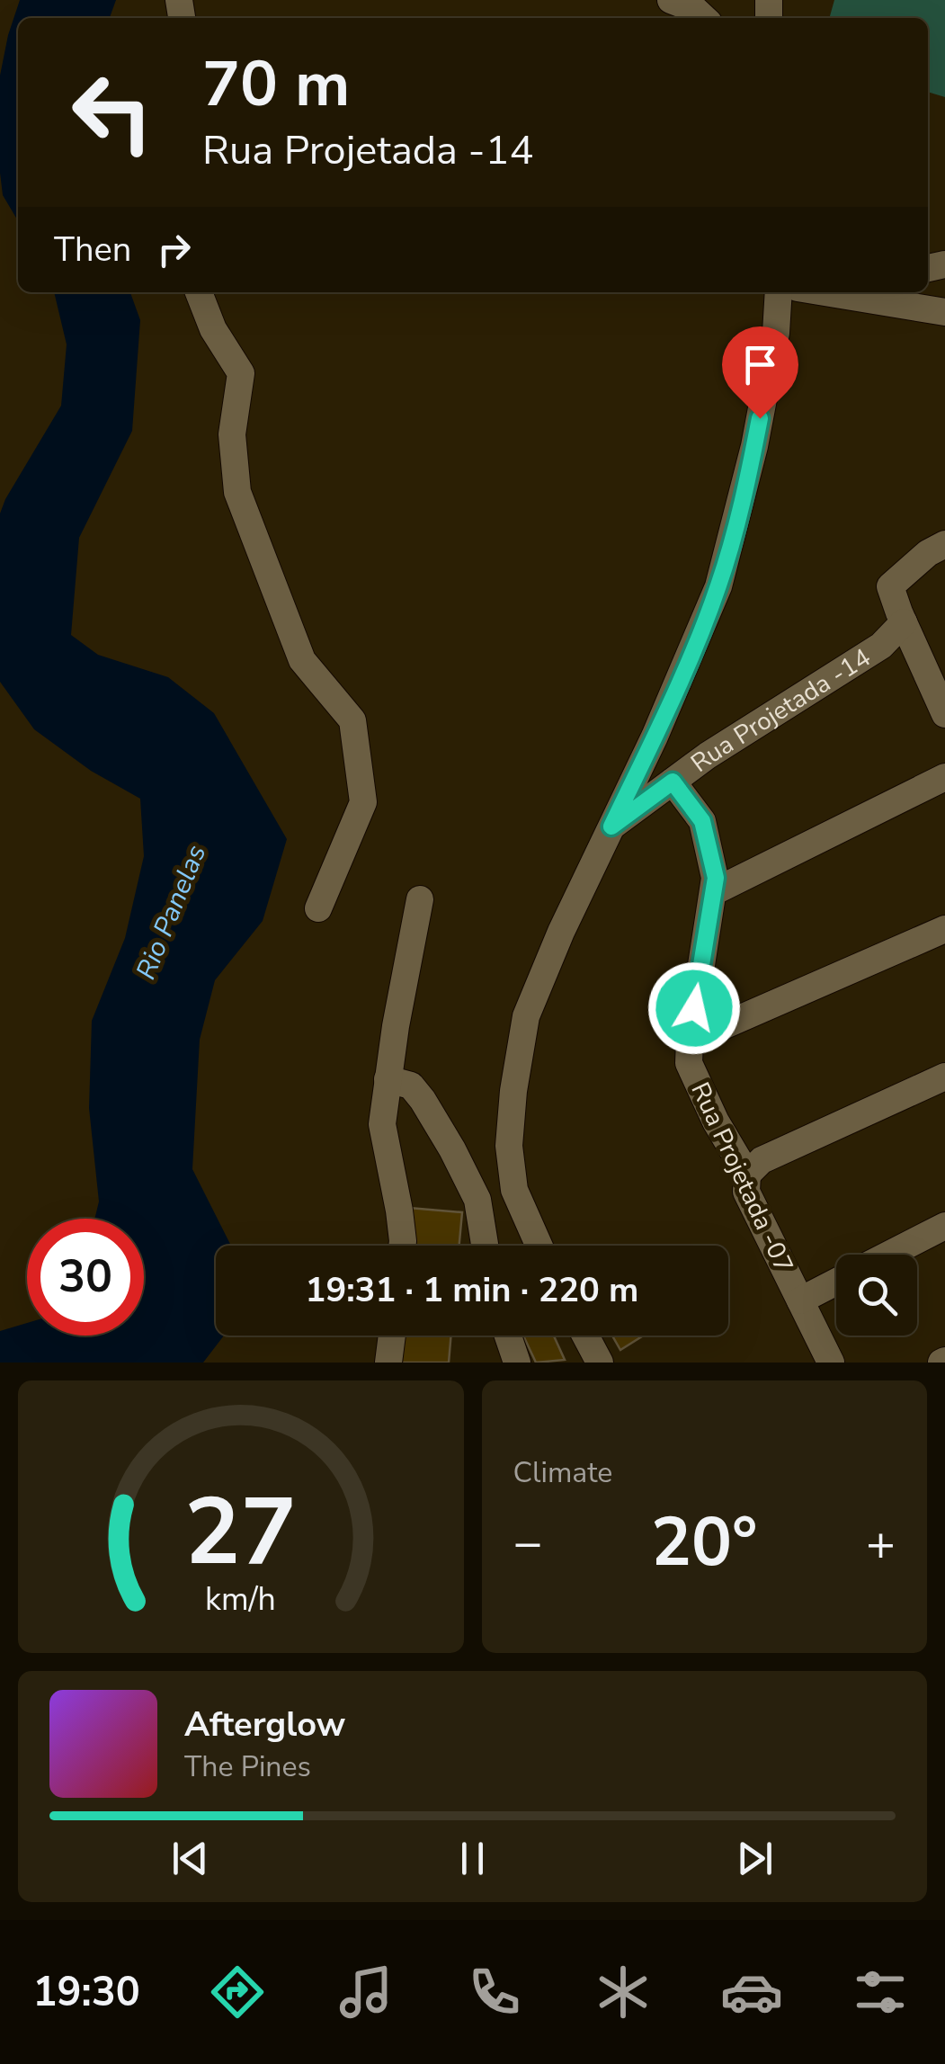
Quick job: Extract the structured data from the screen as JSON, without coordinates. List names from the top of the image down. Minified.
{"streets":{"street":["Rua Projetada -14","Rua Projetada -07"]},"crossings":[["Rua Projetada -14","Rua Projetada -07"]],"water":["Rio Panelas"],"page":{"turn":["70 m","Rua Projetada -14"],"then":"Then","limit":"30","trip":"19:31 · 1 min · 220 m","tile":"Climate","heat":["−","20°","+"],"song":["Afterglow","The Pines"],"tabs":"19:30","gauge":["27","km/h"]}}
